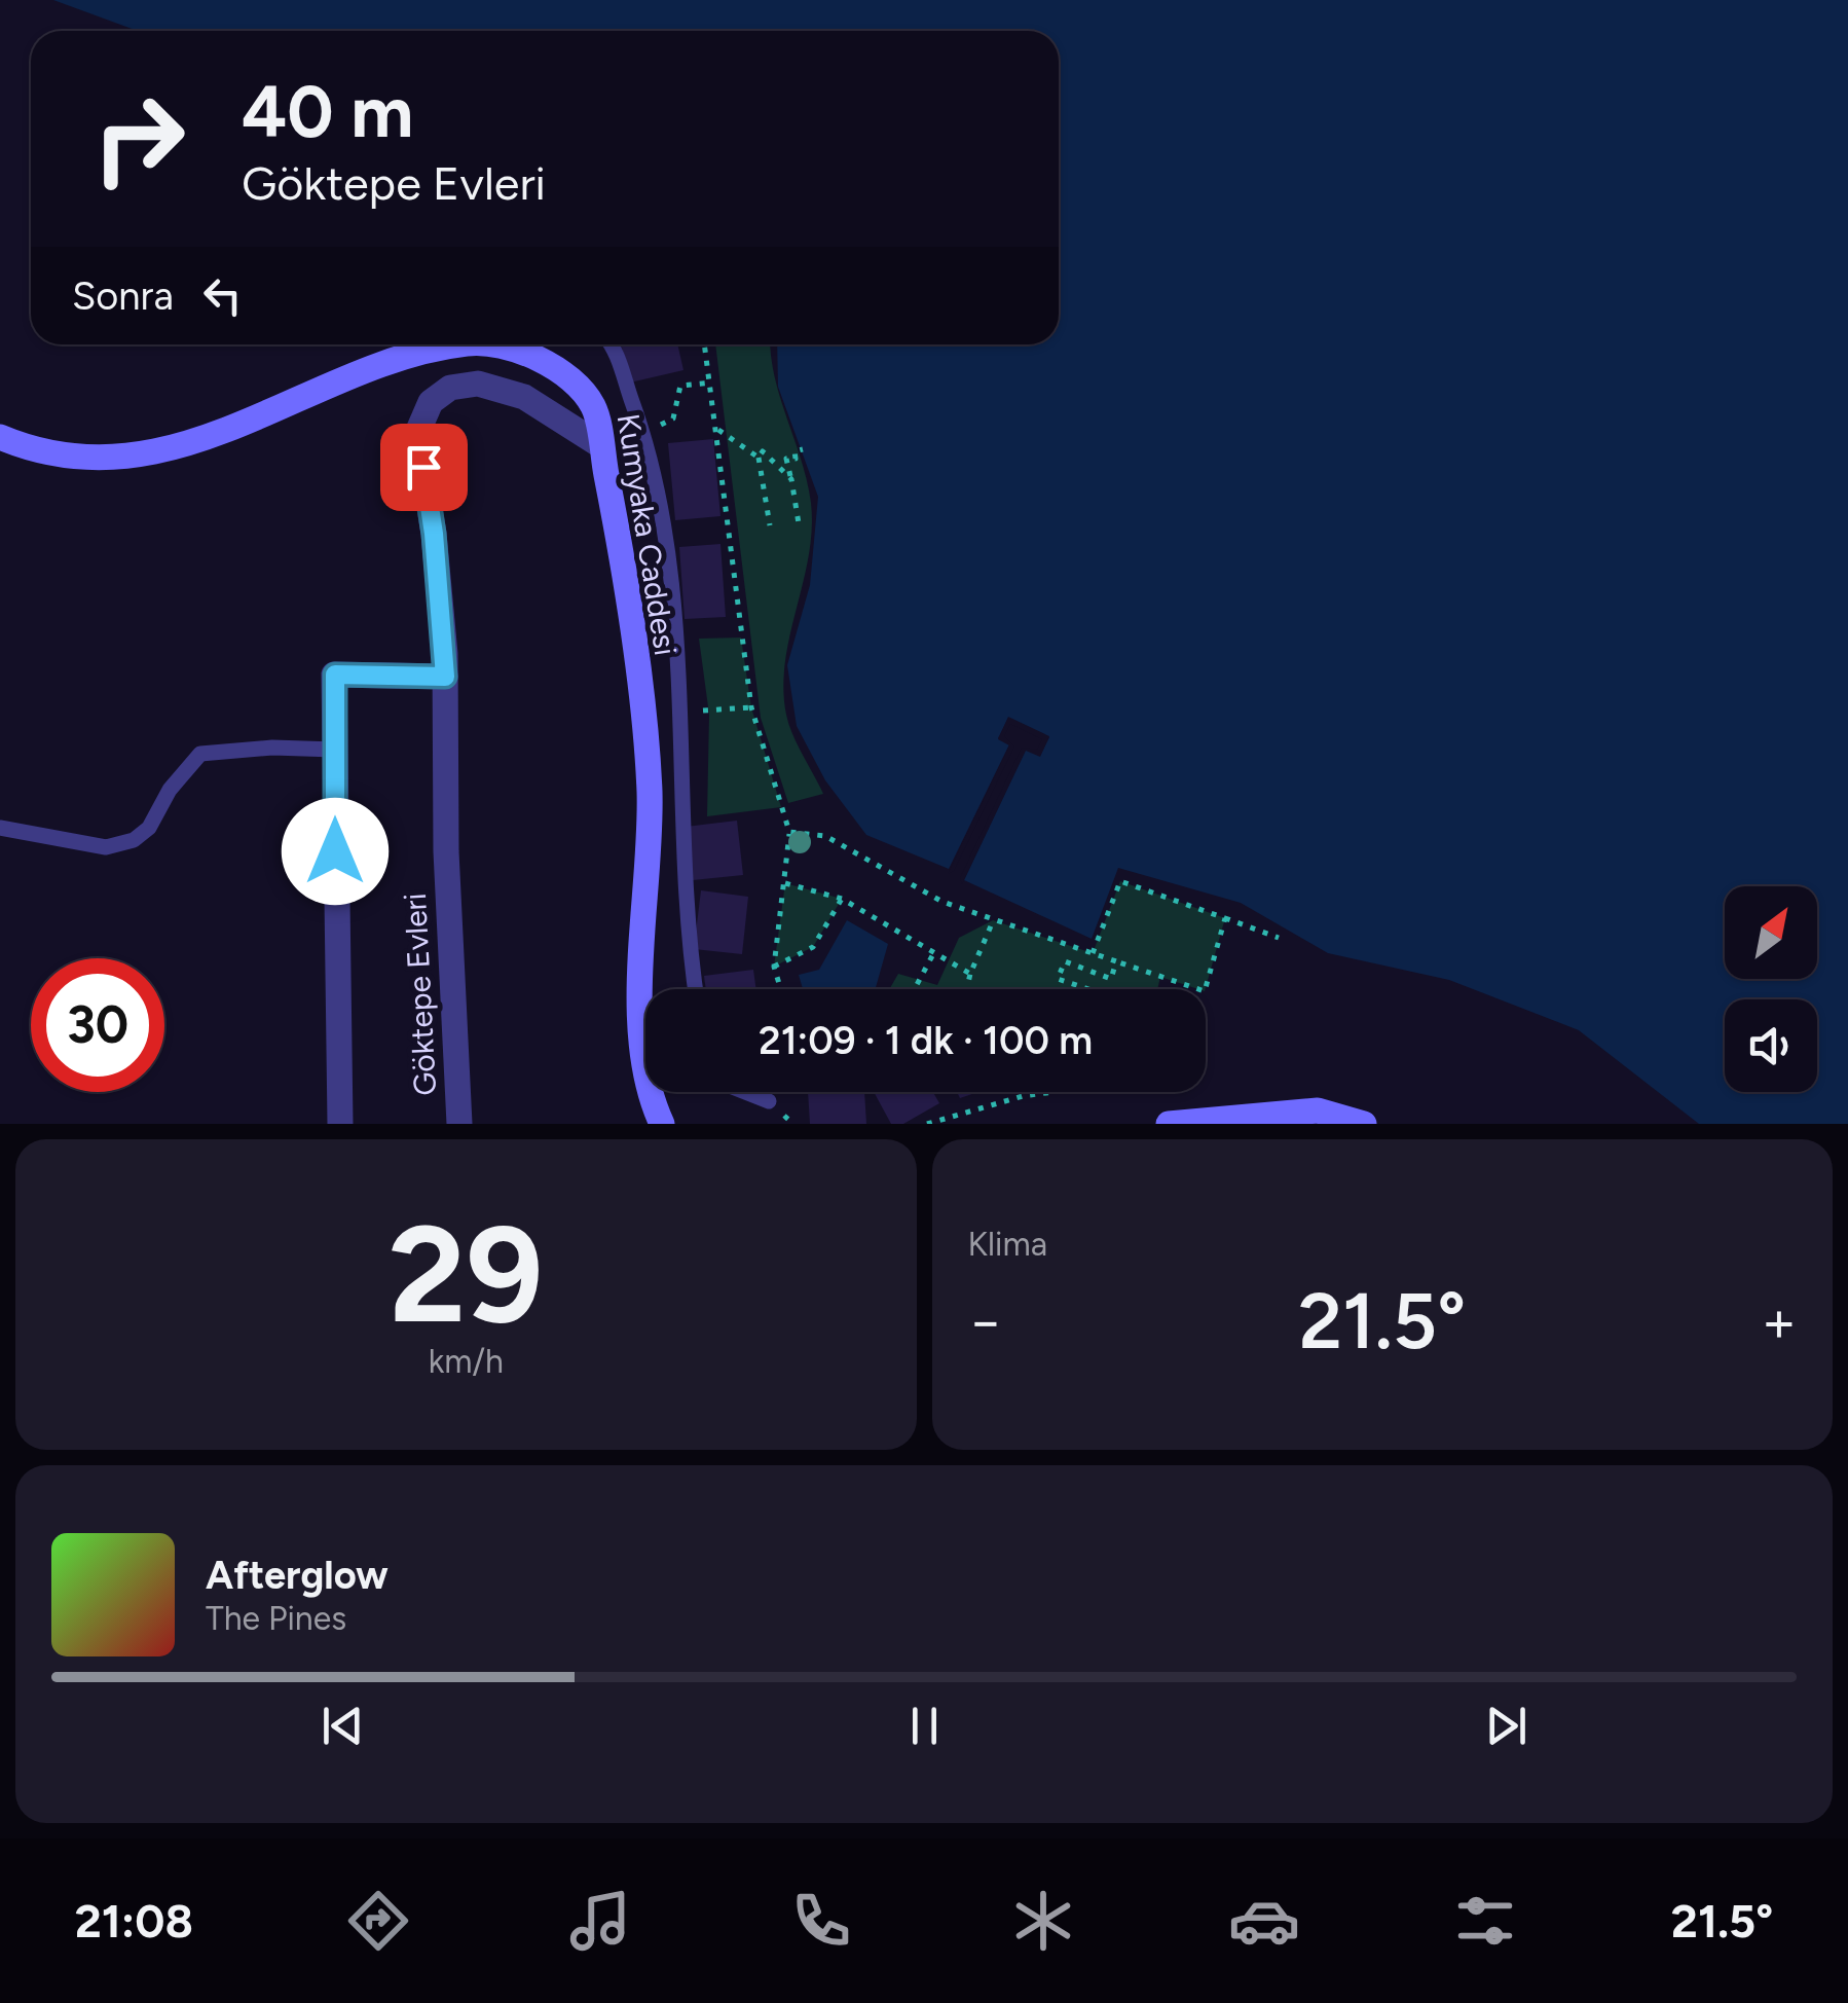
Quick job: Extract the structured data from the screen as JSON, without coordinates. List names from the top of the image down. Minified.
{"streets":{"main road":["Kumyaka Caddesi"],"street":["Göktepe Evleri"]},"crossings":[["Kumyaka Caddesi","Göktepe Evleri"]],"north":"top right","page":{"turn":["40 m","Göktepe Evleri"],"then":"Sonra","limit":"30","trip":"21:09 · 1 dk · 100 m","tile":[["29","km/h"],"Klima"],"heat":["−","21.5°","+"],"song":["Afterglow","The Pines"],"tabs":["21:08","21.5°"]}}
